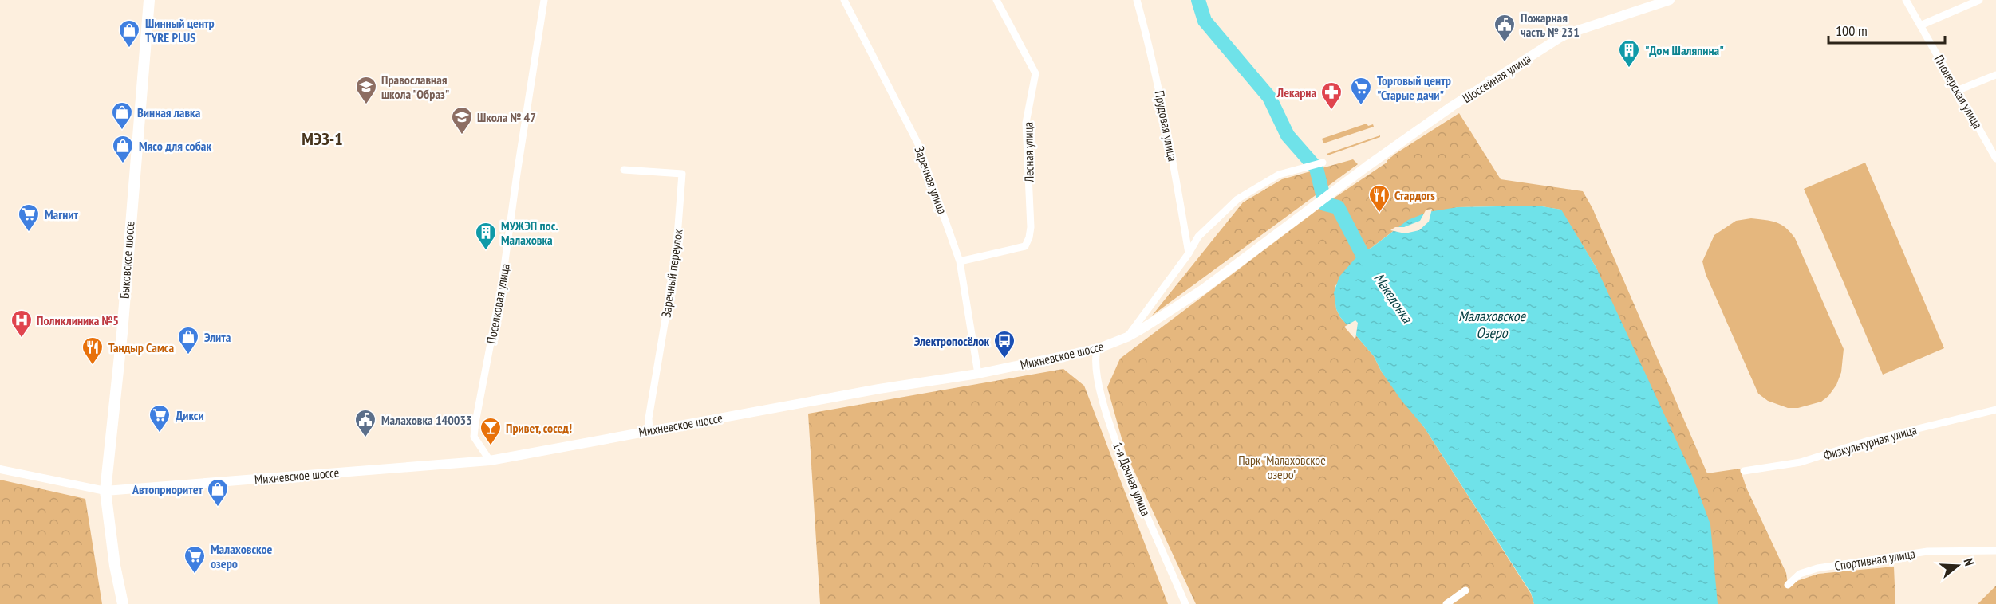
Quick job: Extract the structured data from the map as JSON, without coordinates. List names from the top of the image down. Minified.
{"streets":{"main road":["Шоссейная улица","Быковское шоссе","Михневское шоссе"],"street":["Пионерская улица","Прудовая улица","Лесная улица","Заречная улица","Заречный переулок","Поселковая улица","Физкультурная улица","1-я Дачная улица","Спортивная улица"]},"crossings":[["Шоссейная улица","Михневское шоссе"],["Лесная улица","Заречная улица"],["Заречная улица","Михневское шоссе"],["Быковское шоссе","Михневское шоссе"],["Заречный переулок","Михневское шоссе"],["Поселковая улица","Михневское шоссе"],["Михневское шоссе","1-я Дачная улица"]],"districts":["МЭЗ-1"],"water":["Македонка","Малаховское Озеро"],"parks":["Парк \"Малаховское озеро\""],"places":{"public building":["Пожарная часть № 231","Малаховка 140033"],"shop":["Шинный центр TYRE PLUS","Винная лавка","Мясо для собак","Элита","Автоприоритет"],"building":["\"Дом Шаляпина\"","МУЖЭП пос. Малаховка"],"school or university":["Православная школа \"Образ\"","Школа № 47"],"supermarket":["Торговый центр \"Старые дачи\"","Магнит","Дикси","Малаховское озеро"],"pharmacy":["Лекарна"],"restaurant":["Стардогs","Тандыр Самса"],"hospital":["Поликлиника №5"],"bus stop":["Электропосёлок"],"bar":["Привет, сосед!"]},"scale_bar":"100 m","north":"right"}
